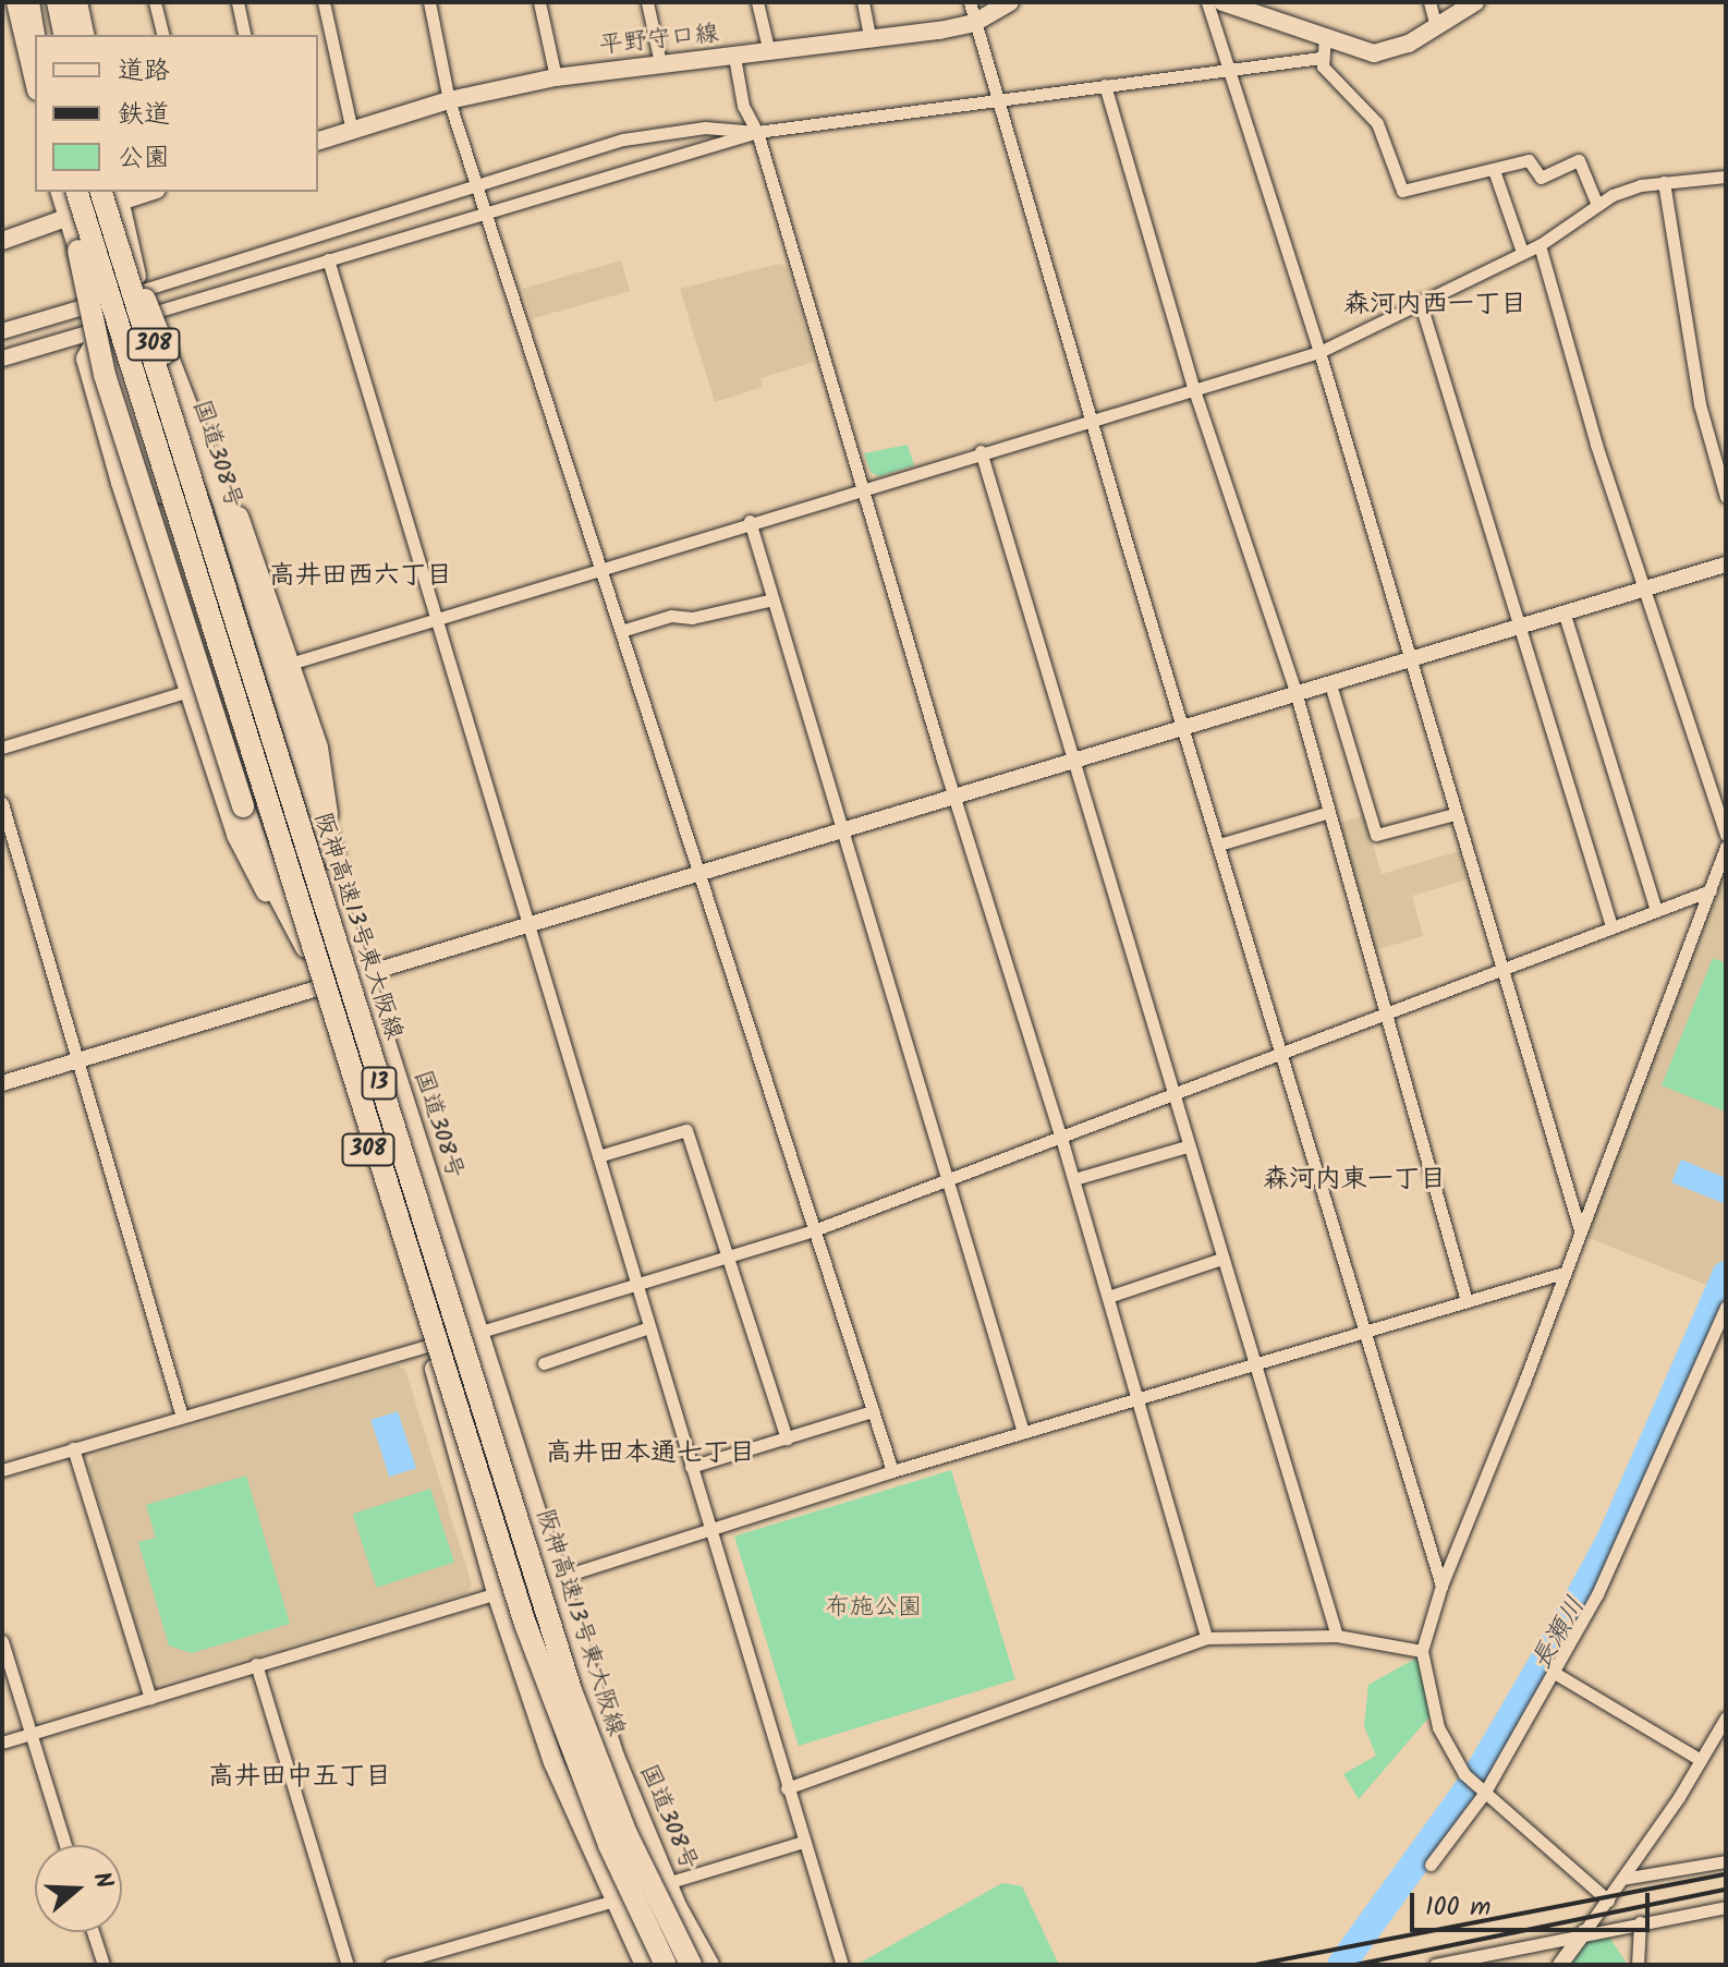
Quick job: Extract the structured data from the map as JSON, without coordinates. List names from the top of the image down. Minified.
{"streets":{"highway":["308","国道308号","阪神高速13号東大阪線","13"],"main road":["平野守口線"]},"crossings":[["国道308号","阪神高速13号東大阪線"]],"districts":["森河内西一丁目","高井田西六丁目","森河内東一丁目","高井田本通七丁目","高井田中五丁目"],"water":["長瀬川"],"parks":["布施公園"],"legend":["道路","鉄道","公園"],"scale_bar":"100 m","north":"right"}
